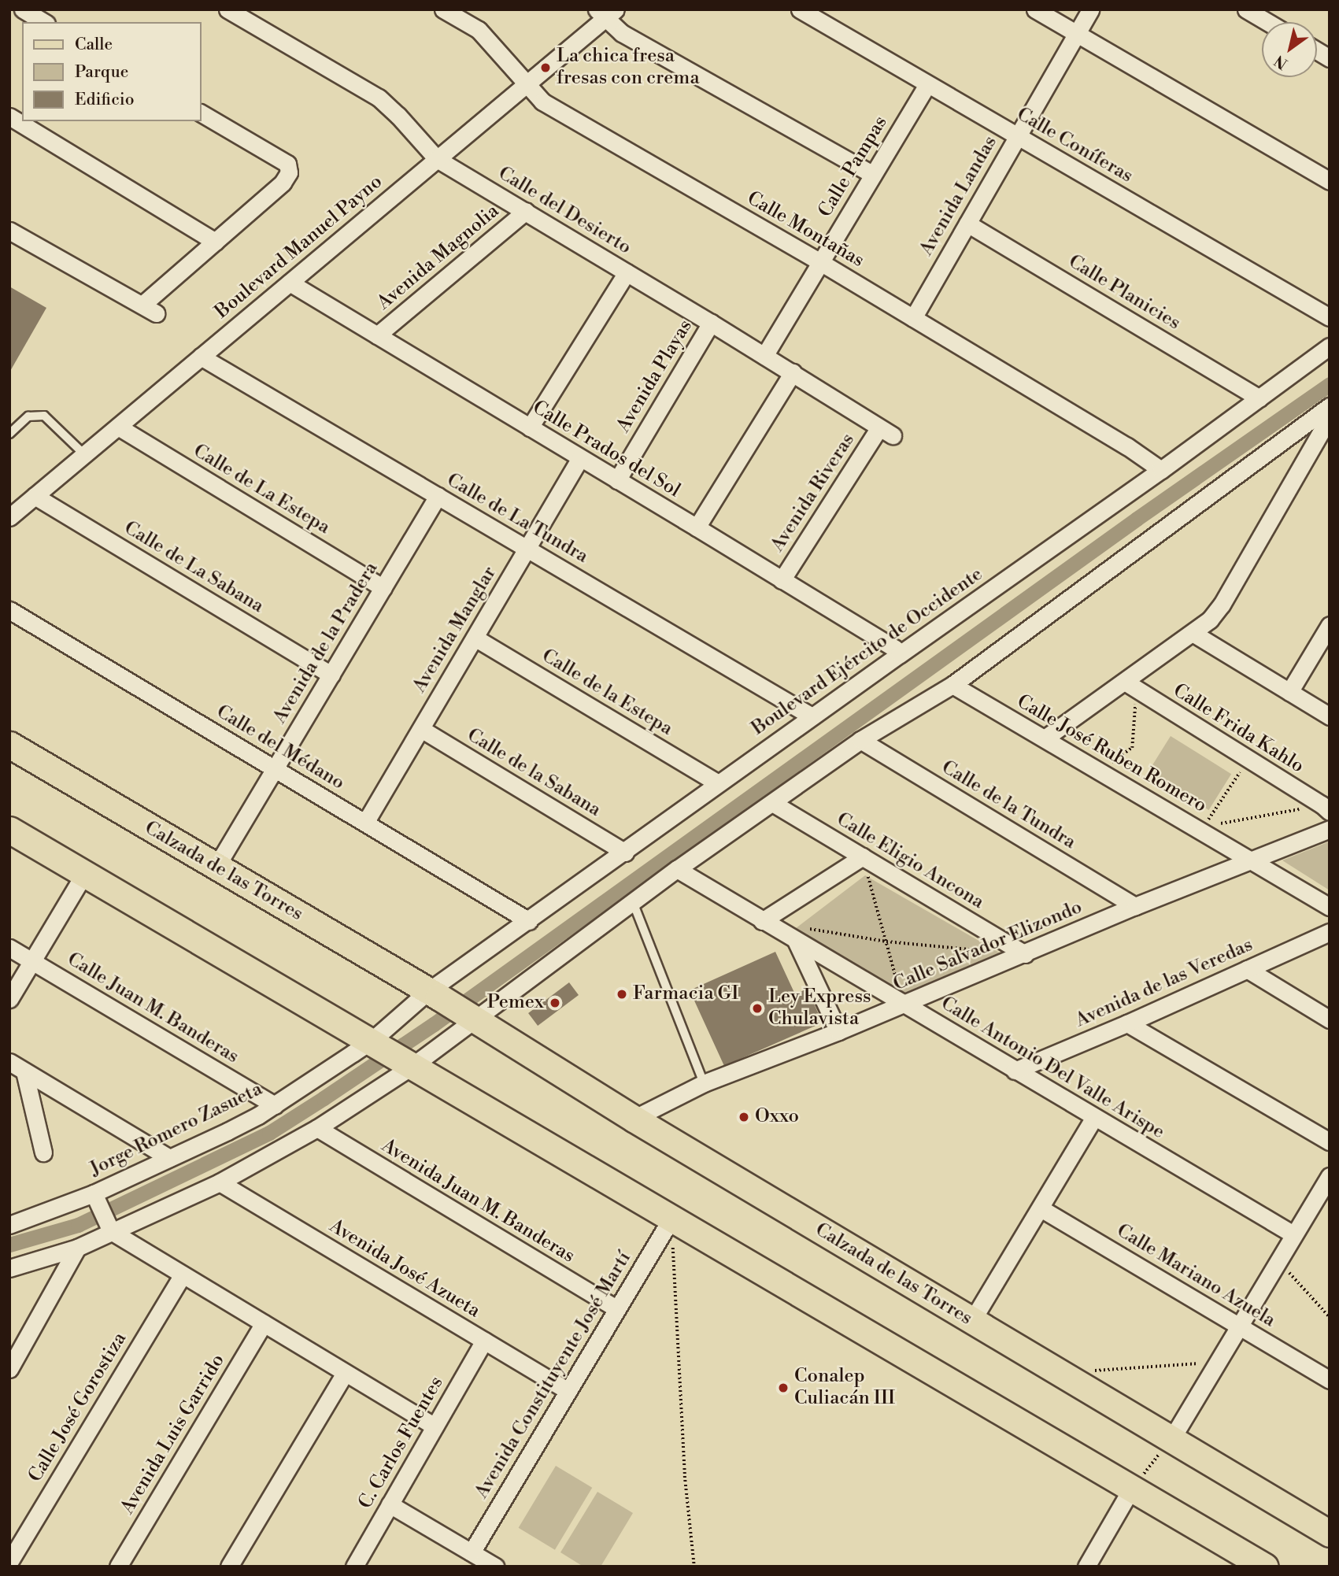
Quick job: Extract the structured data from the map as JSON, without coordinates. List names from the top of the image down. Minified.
{"streets":{"main road":["Calzada de las Torres"],"street":["Calle Coníferas","Calle Pampas","Avenida Landas","Calle del Desierto","Calle Montañas","Boulevard Manuel Payno","Avenida Magnolia","Calle Planicies","Avenida Playas","Calle Prados del Sol","Calle de La Estepa","Avenida Riveras","Calle de La Tundra","Calle de La Sabana","Avenida Manglar","Avenida de la Pradera","Boulevard Ejército de Occidente","Calle de la Estepa","Calle Frida Kahlo","Calle del Médano","Calle José Ruben Romero","Calle de la Sabana","Calle de la Tundra","Calle Eligio Ancona","Calle Salvador Elizondo","Avenida de las Veredas","Calle Juan M. Banderas","Calle Antonio Del Valle Arispe","Jorge Romero Zasueta","Avenida Juan M. Banderas","Avenida José Azueta","Calle Mariano Azuela","Avenida Constituyente José Martí","Calle José Gorostiza","Avenida Luis Garrido","C. Carlos Fuentes"]},"crossings":[["Calle Coníferas","Calle Pampas"],["Calle Coníferas","Avenida Landas"],["Calle Pampas","Calle del Desierto"],["Calle Pampas","Calle Montañas"],["Avenida Landas","Calle Montañas"],["Avenida Landas","Calle Planicies"],["Calle del Desierto","Boulevard Manuel Payno"],["Calle del Desierto","Avenida Magnolia"],["Calle del Desierto","Avenida Playas"],["Calle del Desierto","Avenida Riveras"],["Calle Montañas","Boulevard Manuel Payno"],["Calle Montañas","Boulevard Ejército de Occidente"],["Boulevard Manuel Payno","Calle Prados del Sol"],["Boulevard Manuel Payno","Calle de La Estepa"],["Boulevard Manuel Payno","Calle de La Tundra"],["Boulevard Manuel Payno","Calle de La Sabana"],["Avenida Magnolia","Calle Prados del Sol"],["Calle Planicies","Boulevard Ejército de Occidente"],["Avenida Playas","Calle Prados del Sol"],["Calle Prados del Sol","Avenida Riveras"],["Calle Prados del Sol","Avenida Manglar"],["Calle Prados del Sol","Boulevard Ejército de Occidente"],["Calle de La Estepa","Avenida de la Pradera"],["Calle de La Tundra","Avenida Manglar"],["Calle de La Tundra","Avenida de la Pradera"],["Calle de La Tundra","Boulevard Ejército de Occidente"],["Calle de La Sabana","Avenida de la Pradera"],["Avenida Manglar","Calle de la Estepa"],["Avenida Manglar","Calle del Médano"],["Avenida Manglar","Calle de la Sabana"],["Avenida de la Pradera","Calle del Médano"],["Avenida de la Pradera","Calzada de las Torres"],["Boulevard Ejército de Occidente","Calle de la Estepa"],["Boulevard Ejército de Occidente","Calle del Médano"],["Boulevard Ejército de Occidente","Calle de la Sabana"],["Boulevard Ejército de Occidente","Calzada de las Torres"],["Boulevard Ejército de Occidente","Jorge Romero Zasueta"],["Calle José Ruben Romero","Calle Salvador Elizondo"],["Calle de la Tundra","Calle Salvador Elizondo"],["Calle Eligio Ancona","Calle Salvador Elizondo"],["Calzada de las Torres","Calle Salvador Elizondo"],["Calzada de las Torres","Jorge Romero Zasueta"],["Calle Salvador Elizondo","Calle Antonio Del Valle Arispe"],["Avenida de las Veredas","Calle Antonio Del Valle Arispe"],["Calle Juan M. Banderas","Jorge Romero Zasueta"],["Avenida Juan M. Banderas","Avenida Constituyente José Martí"],["Avenida José Azueta","Avenida Constituyente José Martí"],["Avenida José Azueta","C. Carlos Fuentes"]],"places":["La chica fresa fresas con crema","Farmacia GI","Pemex","Ley Express Chulavista","Oxxo","Conalep Culiacán III"],"legend":["Calle","Parque","Edificio"],"north":"bottom left"}
